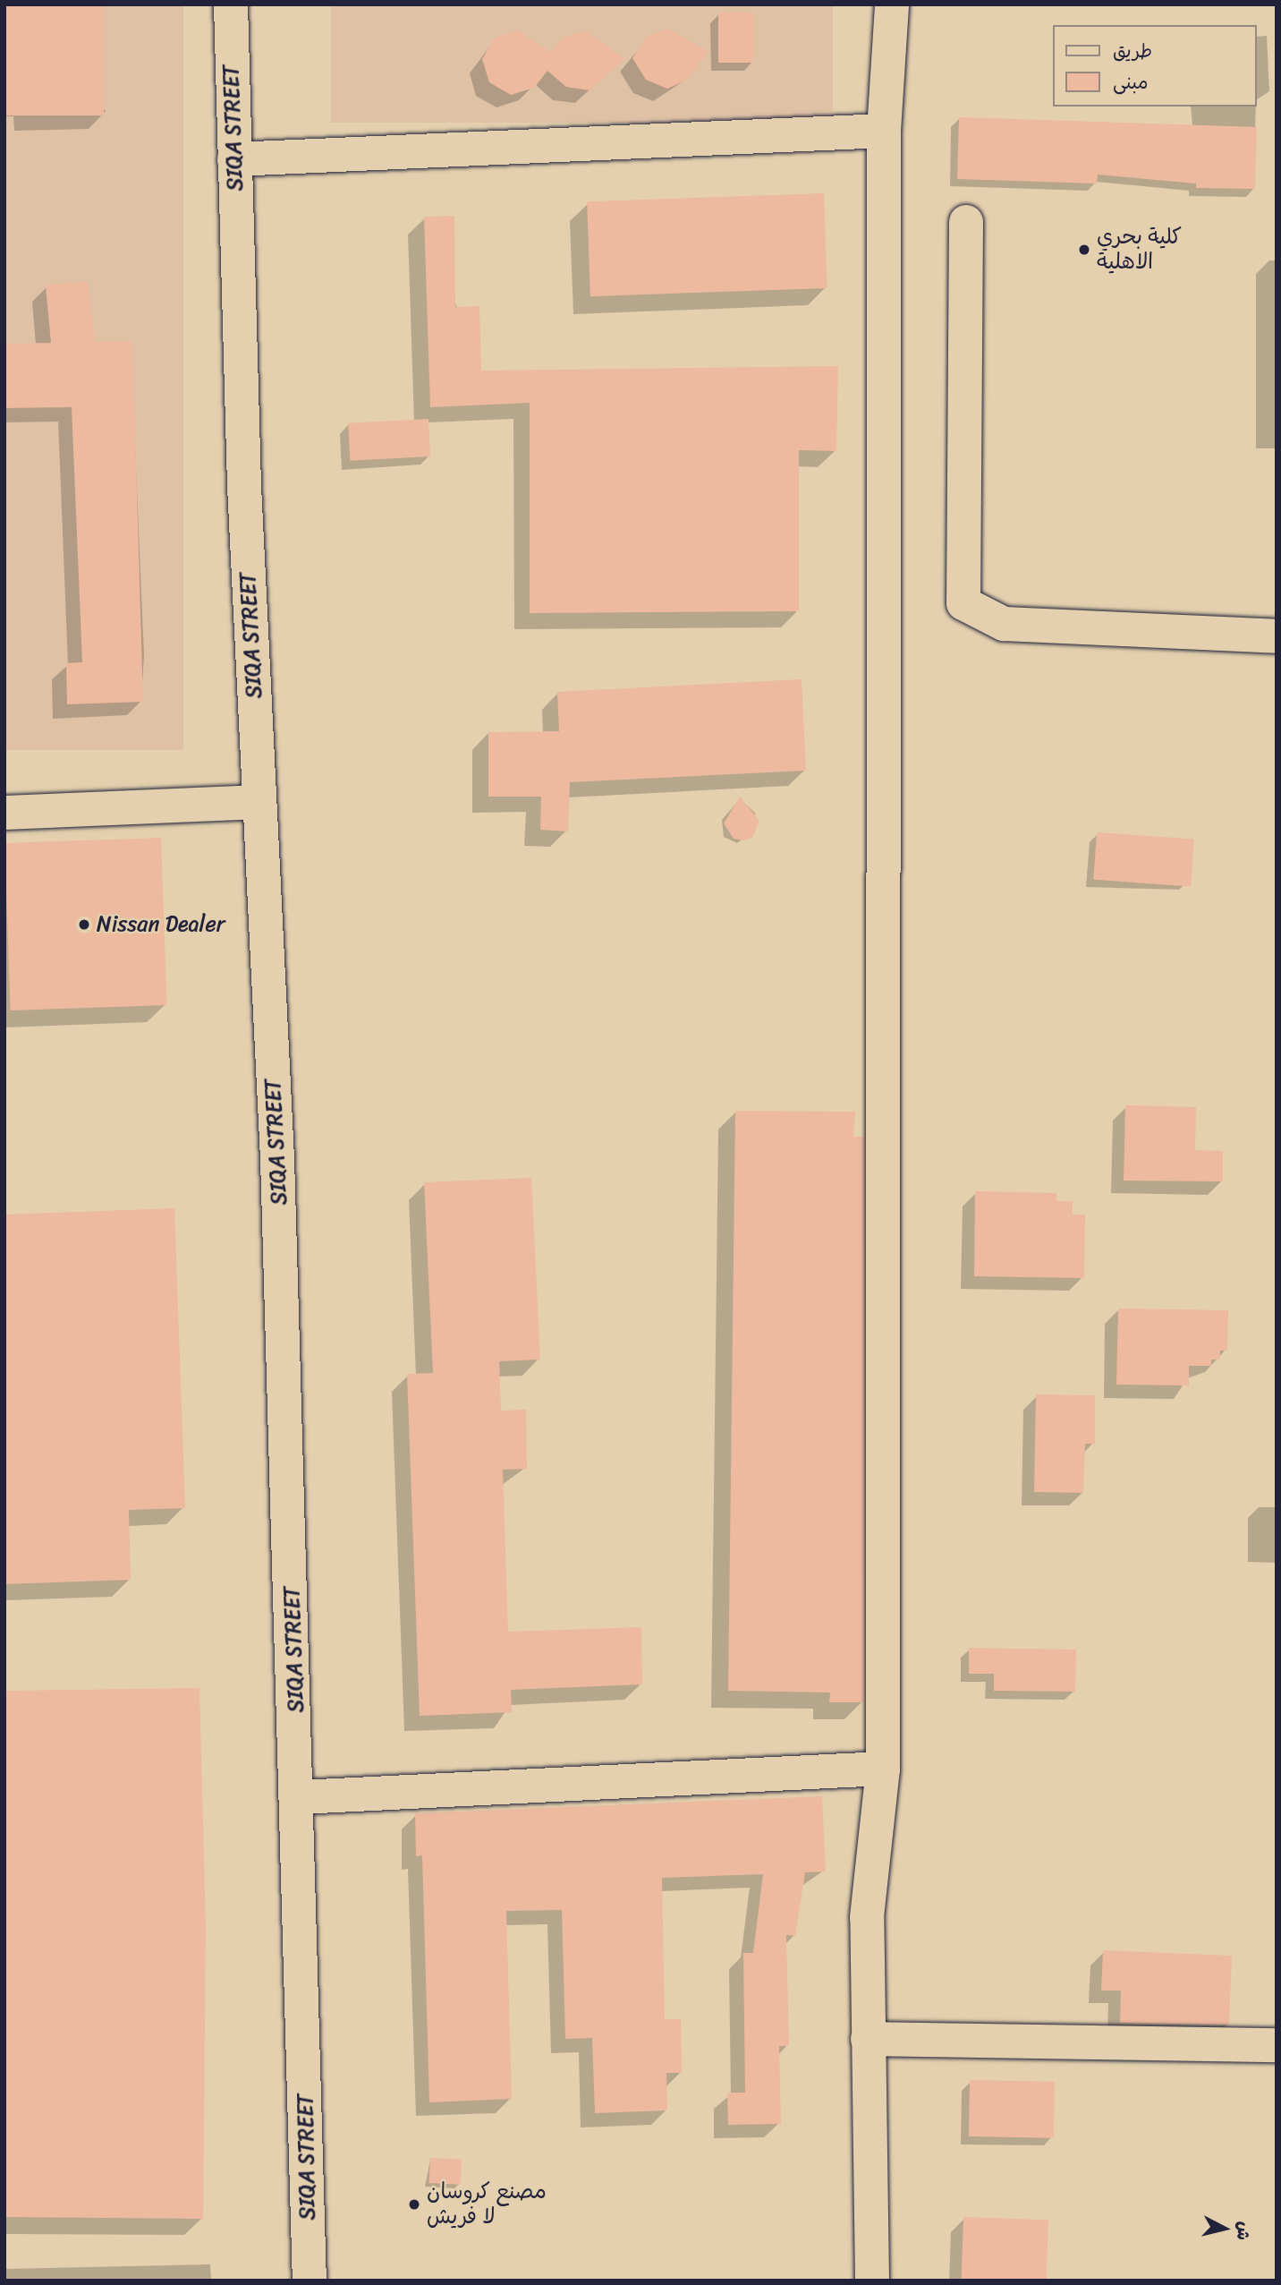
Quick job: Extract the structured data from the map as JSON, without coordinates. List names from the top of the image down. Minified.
{"streets":{"street":["SIQA STREET"]},"places":["كلية بحري الاهلية","Nissan Dealer","مصنع كروسان لا فريش"],"legend":["طريق","مبنى"],"north":"right"}
